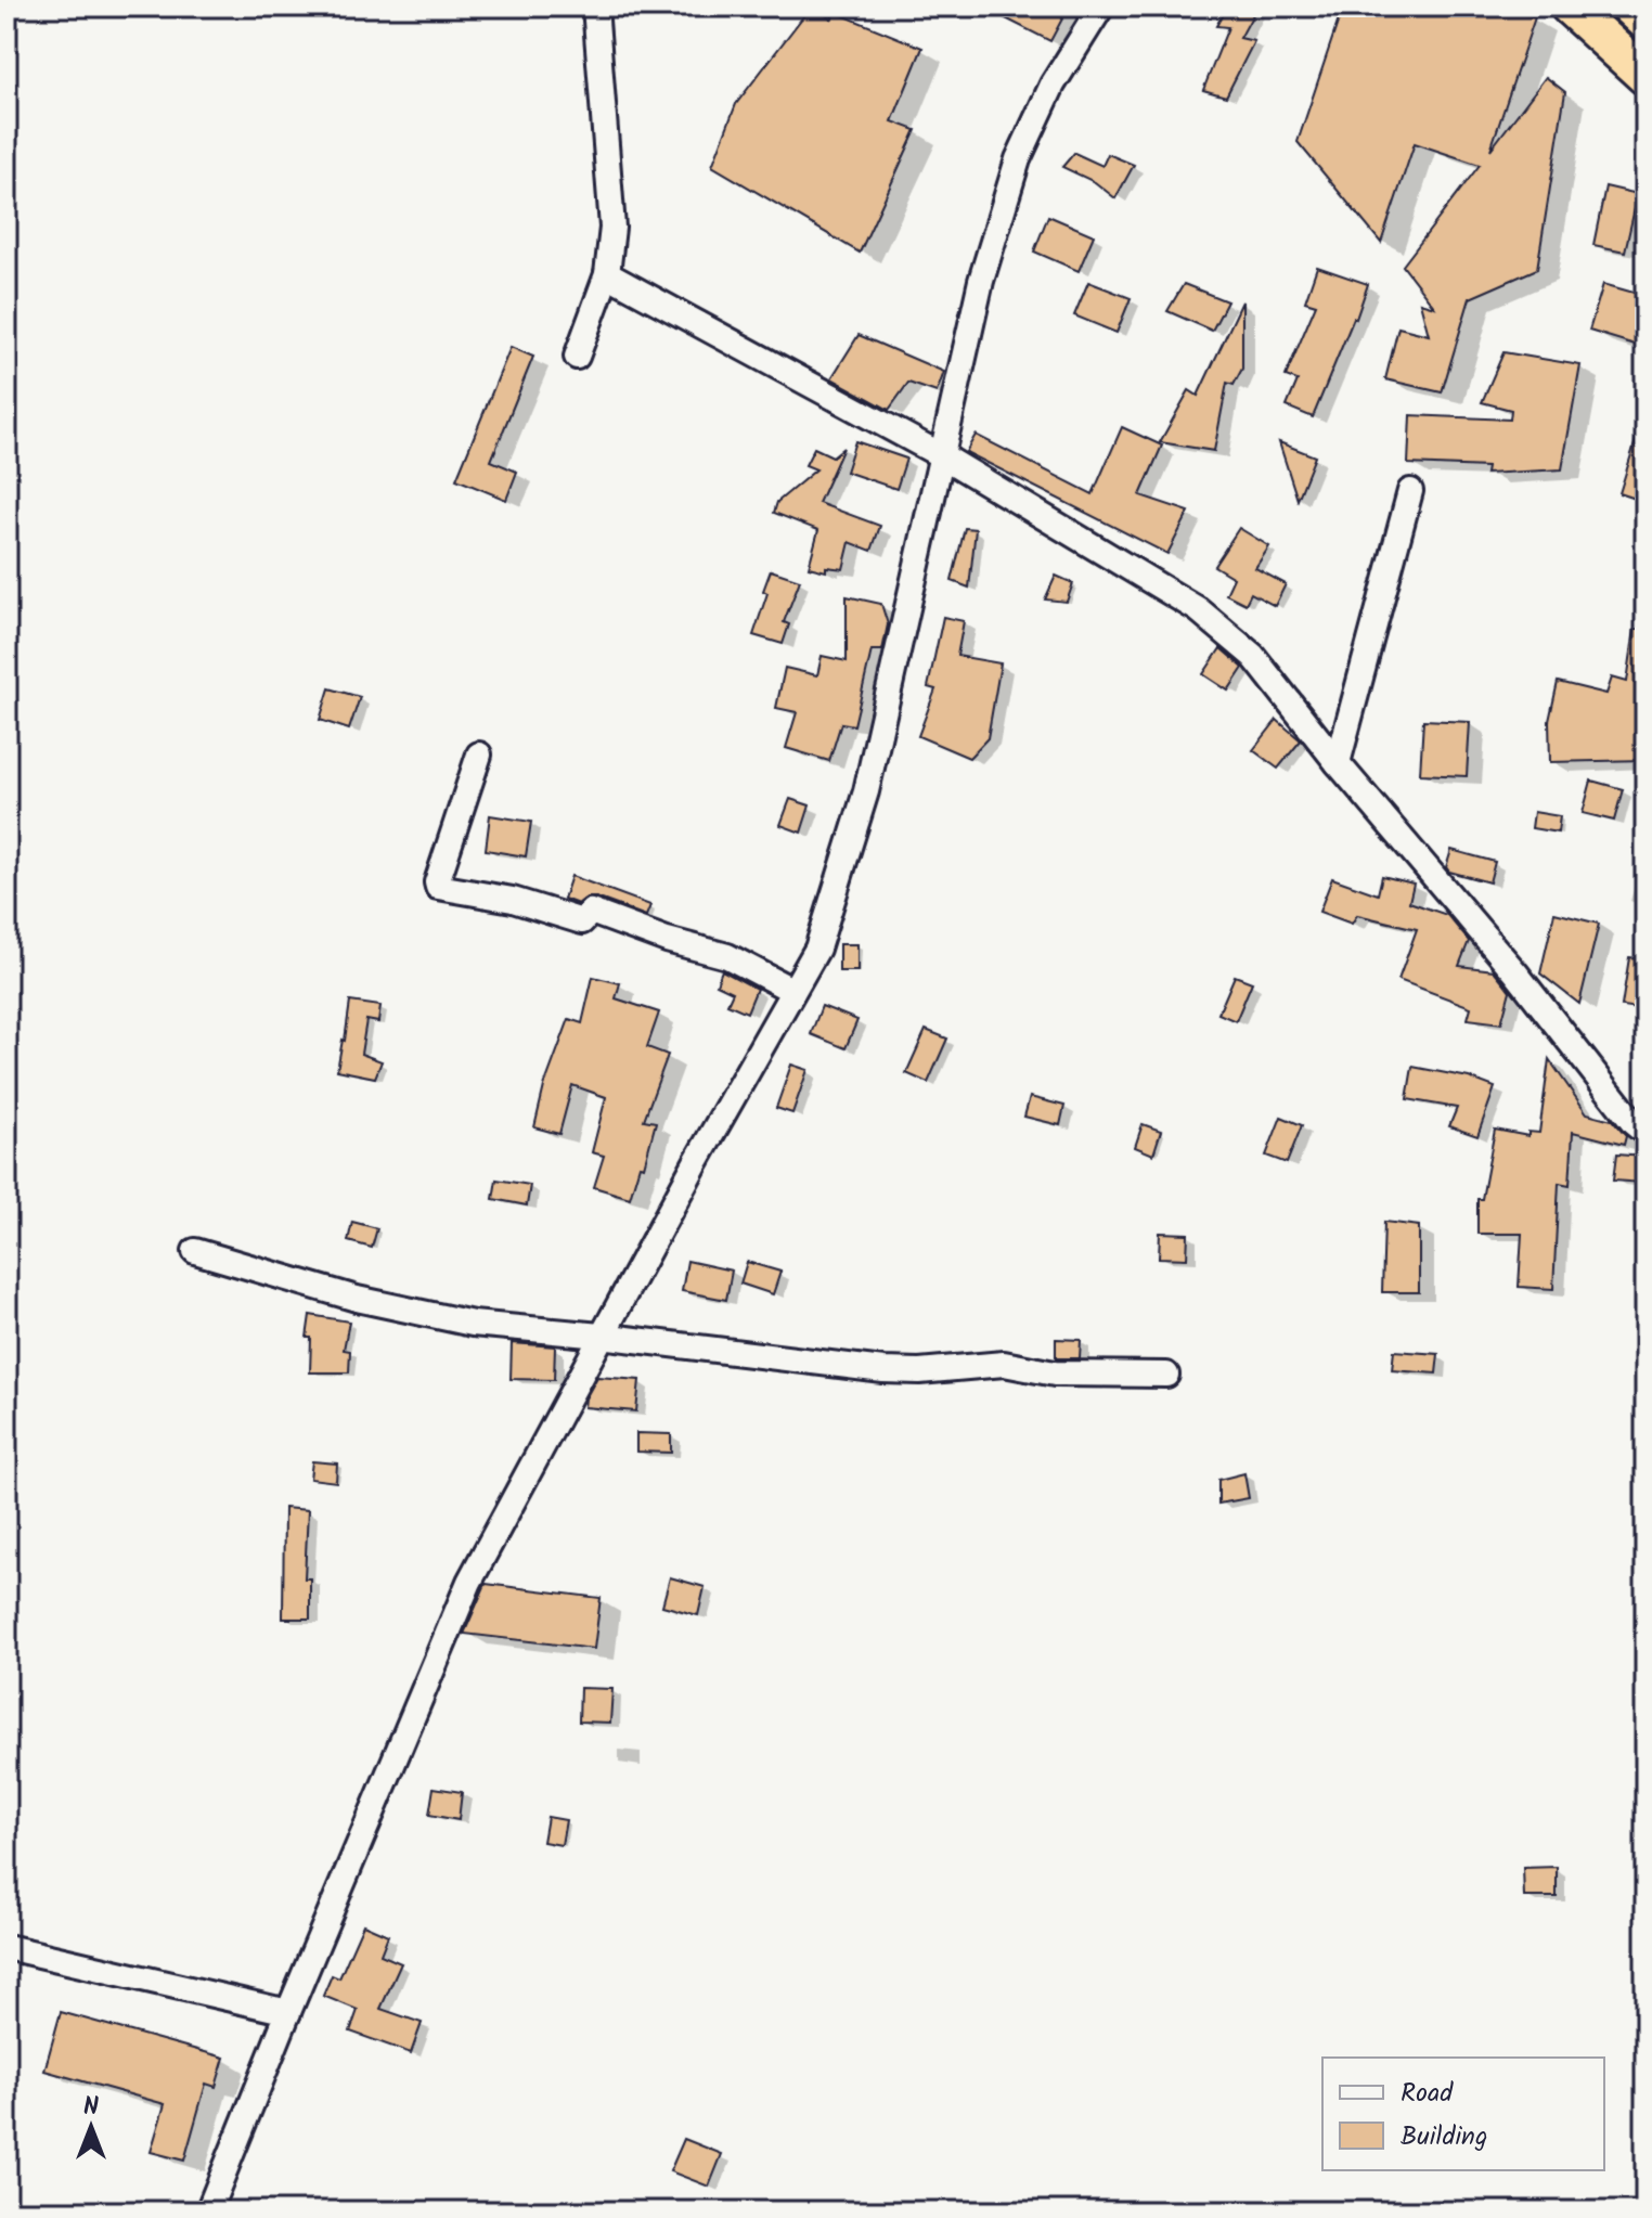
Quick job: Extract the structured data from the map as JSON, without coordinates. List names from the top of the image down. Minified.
{"legend":["Road","Building"],"north":"top"}
